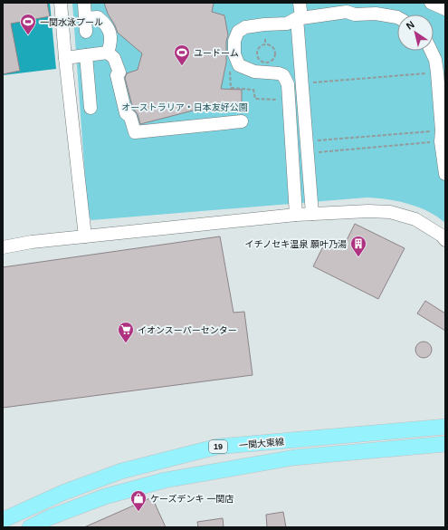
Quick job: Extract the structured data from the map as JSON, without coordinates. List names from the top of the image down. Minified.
{"streets":{"main road":["一関大東線","19"]},"parks":["オーストラリア・日本友好公園"],"places":{"sports":["一関水泳プール","ユードーム"],"building":["イチノセキ温泉 願叶乃湯"],"supermarket":["イオンスーパーセンター"],"shop":["ケーズデンキ 一関店"]},"north":"top left"}
